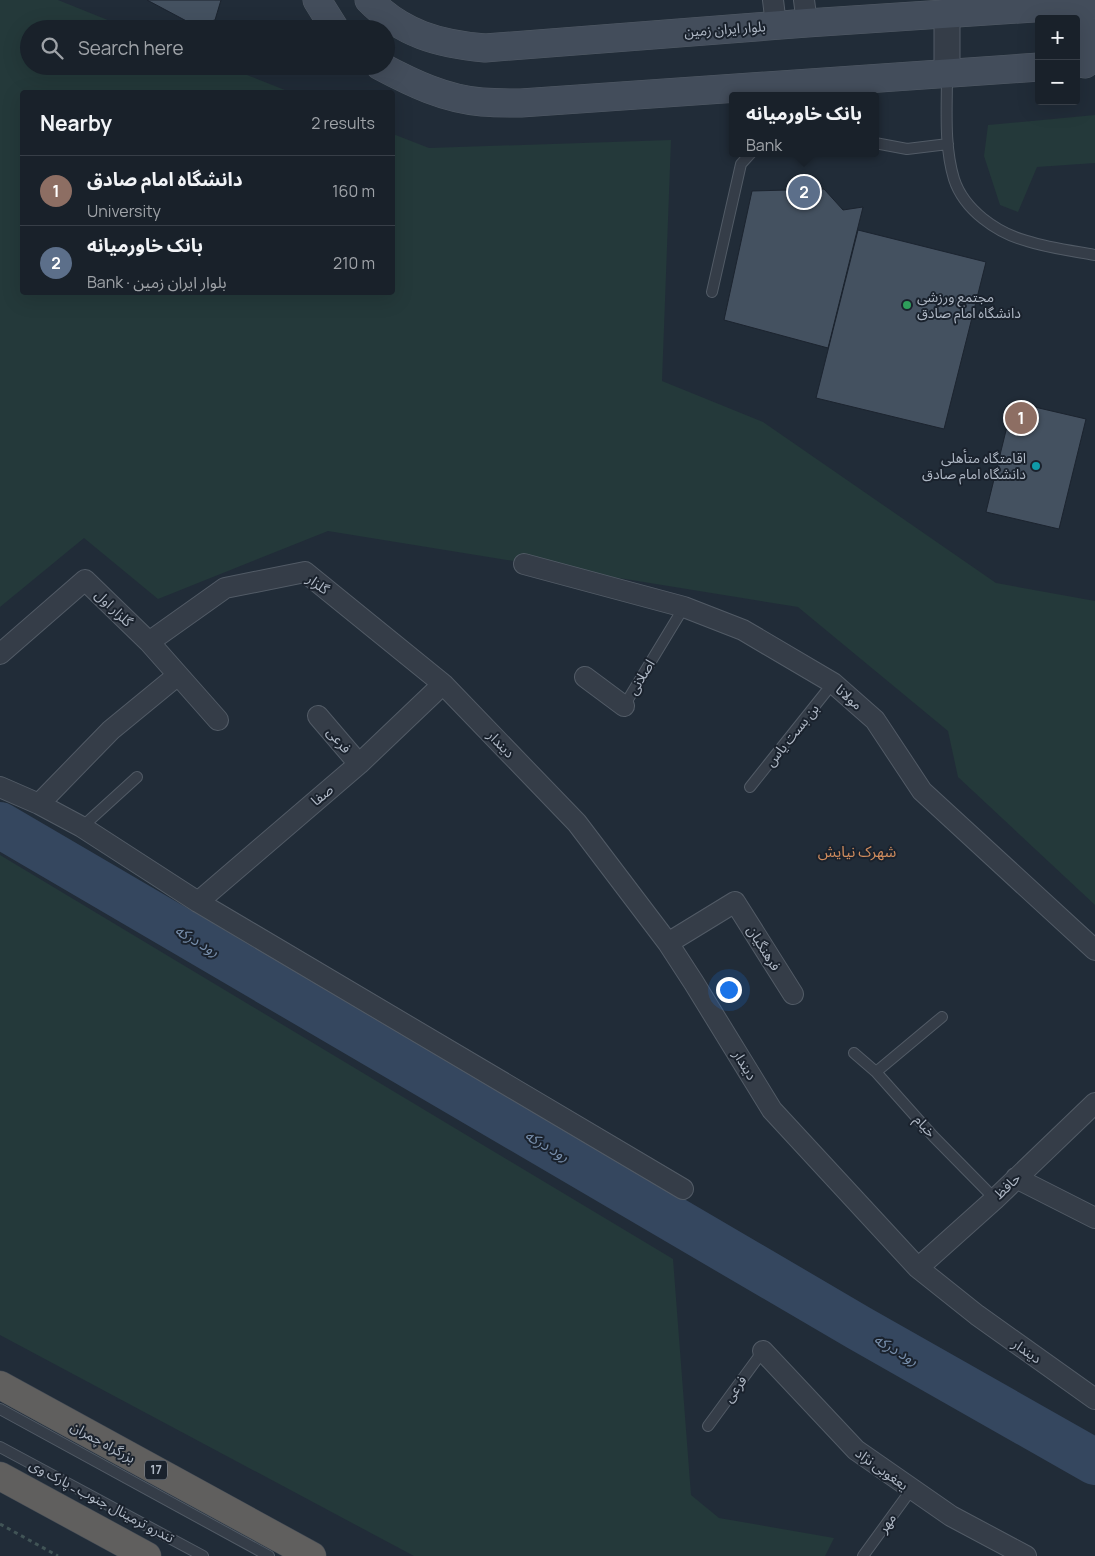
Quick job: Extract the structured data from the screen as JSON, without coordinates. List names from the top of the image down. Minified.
{"streets":{"highway":["بزرگراه چمران","17"],"main road":["بلوار ایران زمین"],"street":["گلزار","گلزار اول","اصلانی","مولانا","فرعی","دیندار","صفا","فرهنگیان","حافظ","یعغوبی نژاد"],"lane":["بن بست یاس","خیام","تندرو ترمینال جنوب ـ پارک وی","مهر"]},"crossings":[["گلزار","گلزار اول"],["گلزار","دیندار"],["گلزار","صفا"],["اصلانی","مولانا"],["مولانا","بن بست یاس"],["فرعی","صفا"],["فرعی","یعغوبی نژاد"],["دیندار","صفا"],["دیندار","فرهنگیان"],["دیندار","حافظ"],["خیام","حافظ"],["یعغوبی نژاد","مهر"]],"districts":["شهرک نیایش"],"water":["رود درکه"],"places":["مجتمع ورزشی دانشگاه امام صادق","اقامتگاه متأهلی دانشگاه امام صادق"],"page":{"map_buttons":["+","−"],"search":"Search here","heading":["Nearby","2 results"],"popup":["بانک خاورمیانه","Bank"],"list":[{"mark":"1","name":"دانشگاه امام صادق","note":"University","value":"160 m"},{"mark":"2","name":"بانک خاورمیانه","note":"Bank · بلوار ایران زمین","value":"210 m"}],"pins":["2","1"]}}
